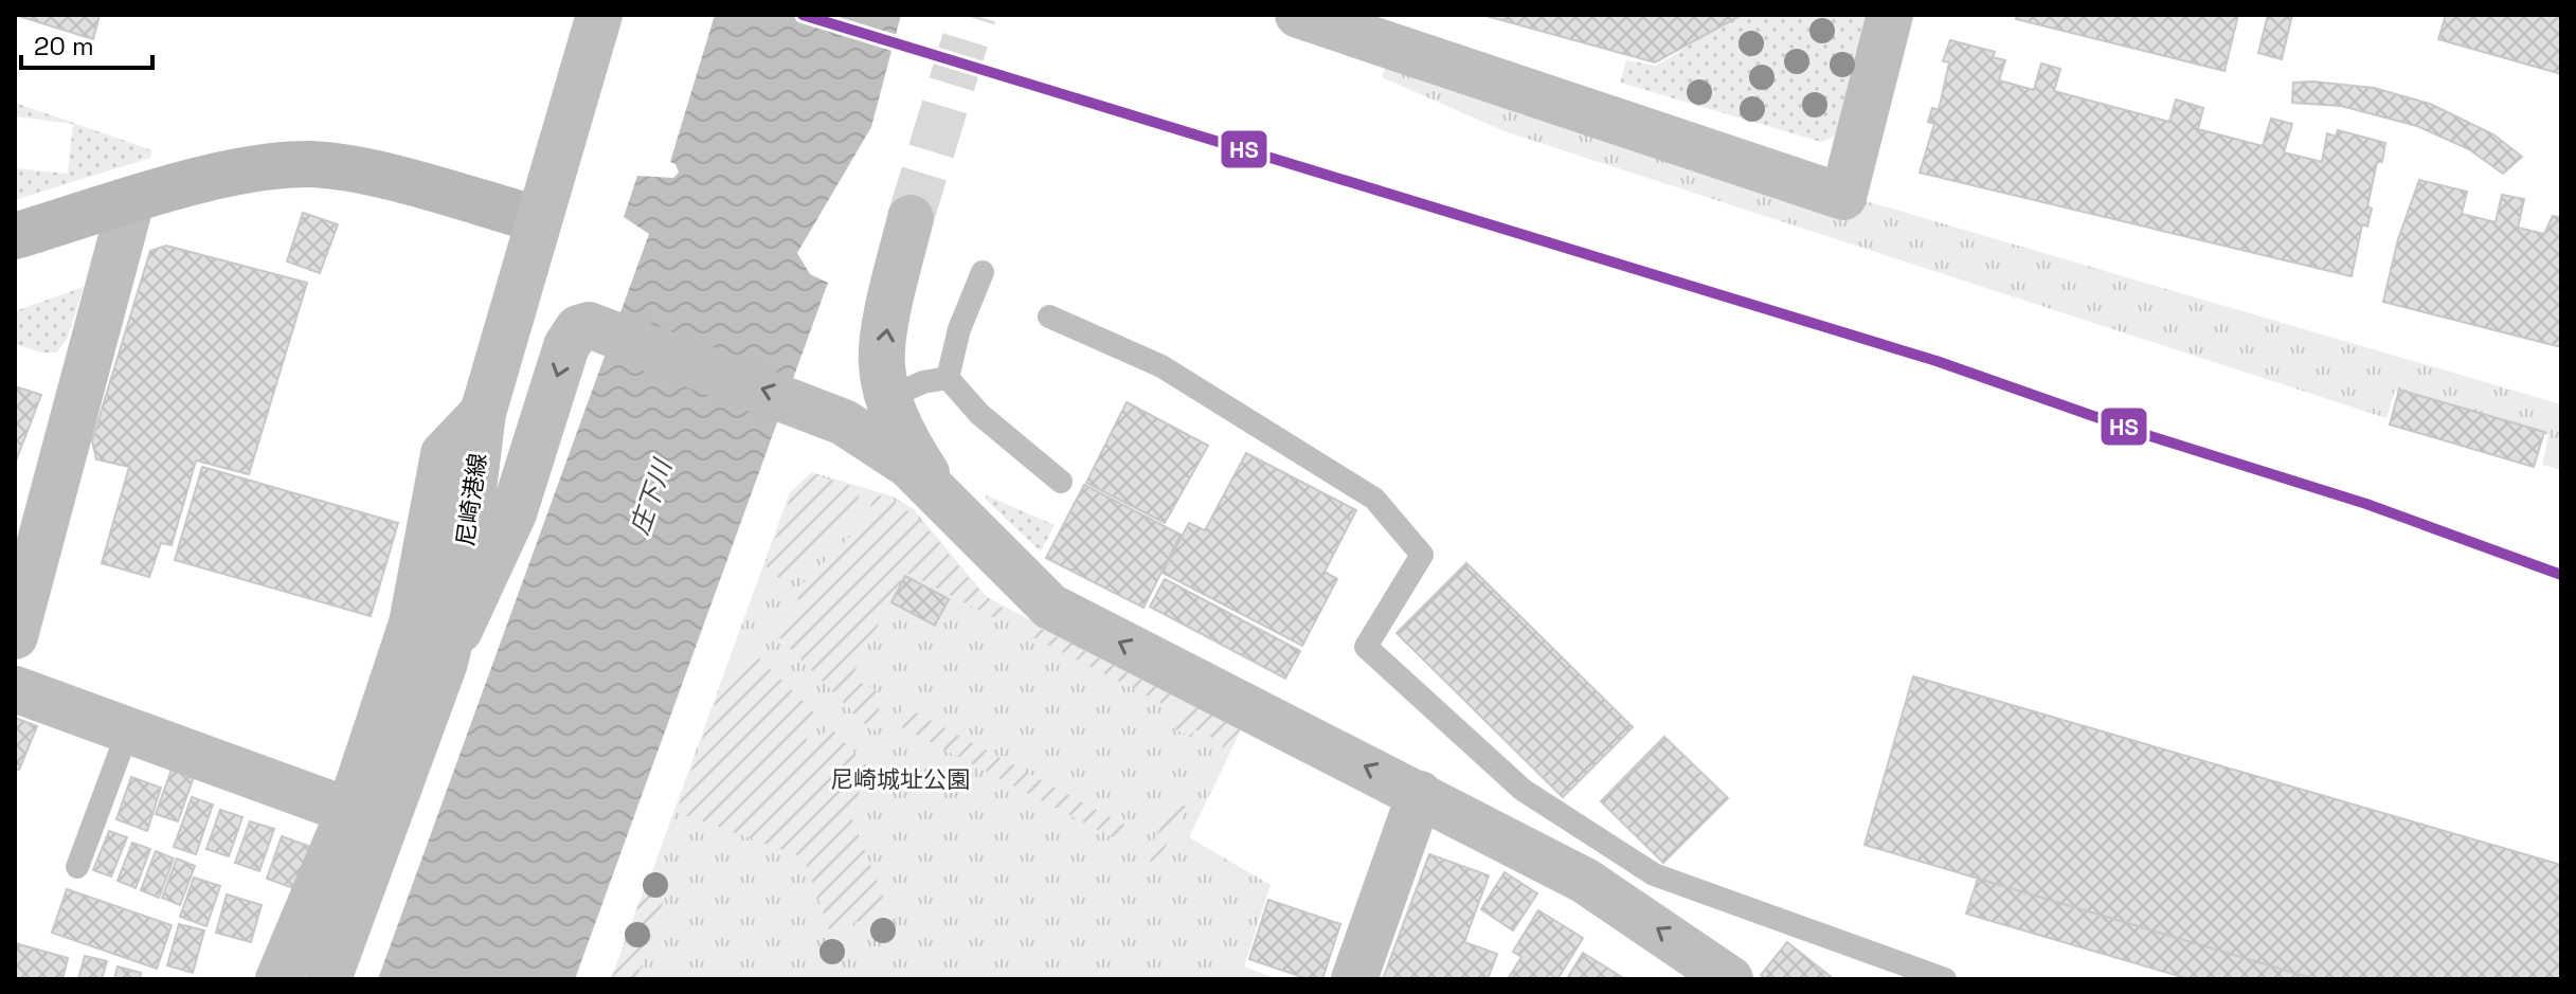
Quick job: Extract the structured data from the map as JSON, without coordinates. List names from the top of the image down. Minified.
{"streets":{"street":["尼崎港線"]},"water":["庄下川"],"parks":["尼崎城址公園"],"lines":["transit line HS"],"scale_bar":"20 m"}
